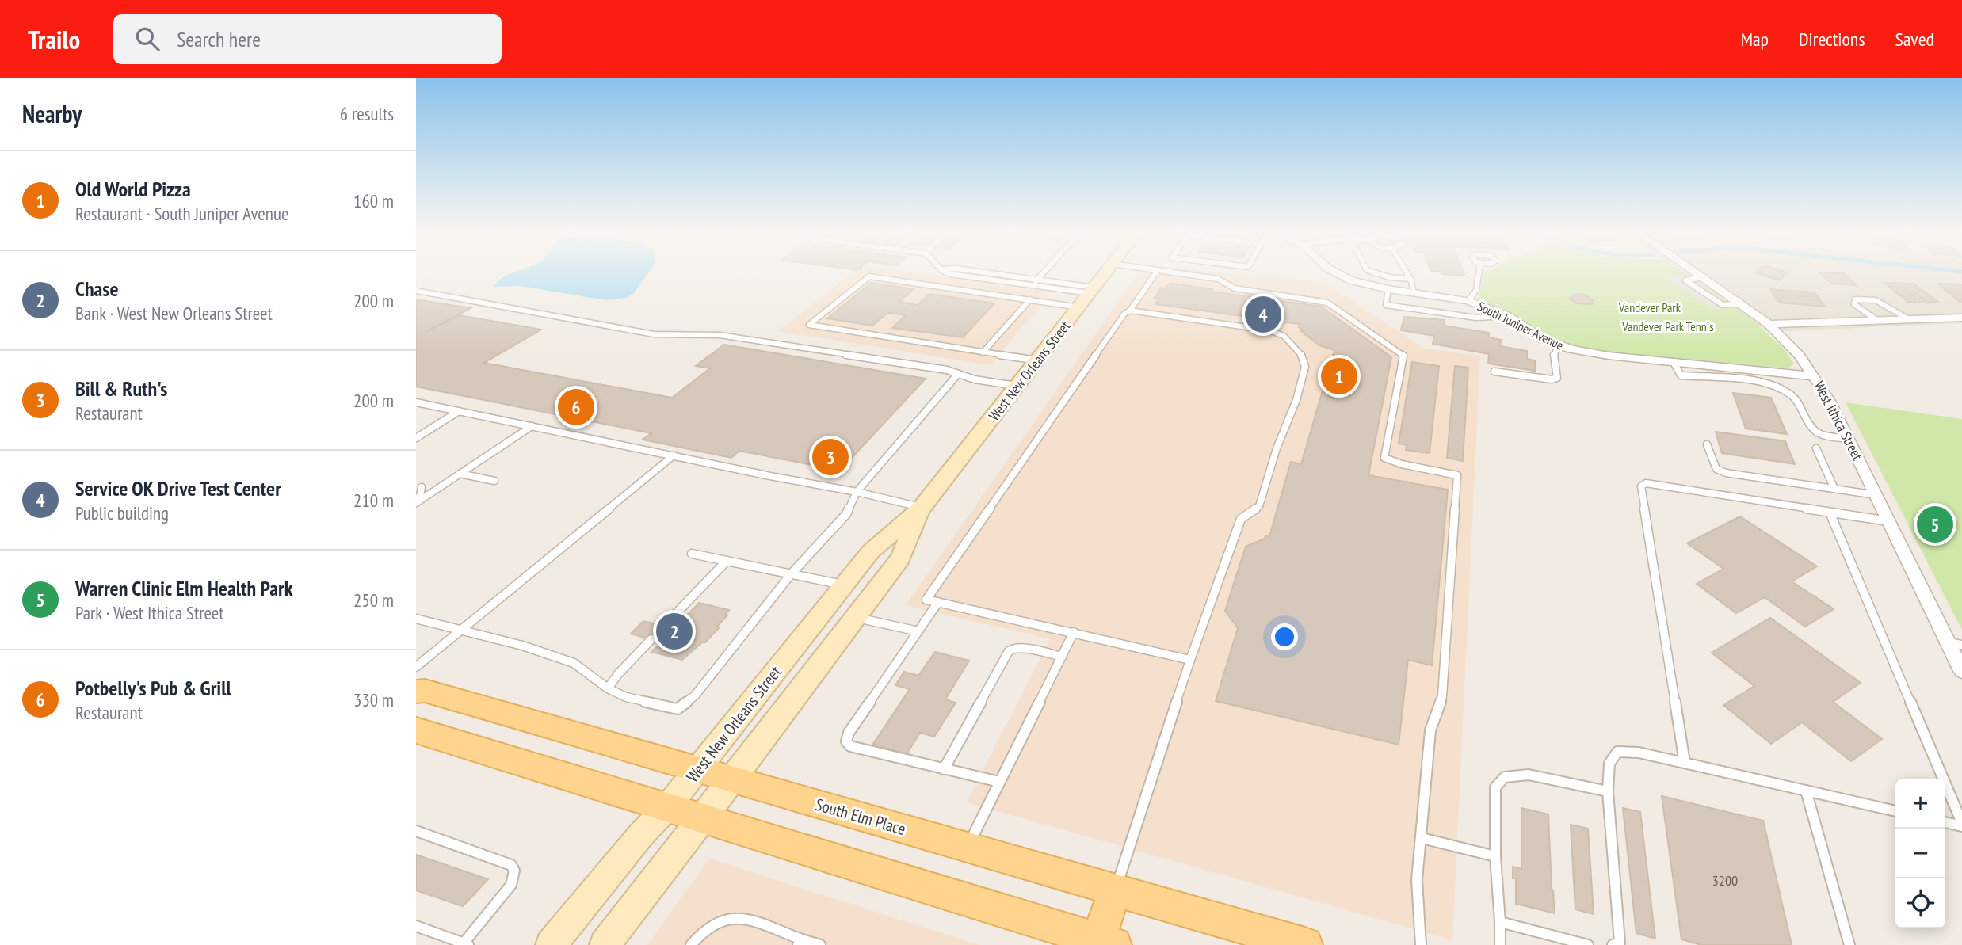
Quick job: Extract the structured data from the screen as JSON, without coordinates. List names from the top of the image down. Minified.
{"streets":{"main road":["West New Orleans Street","South Elm Place"],"street":["South Juniper Avenue","West Ithica Street"]},"crossings":[["South Juniper Avenue","West Ithica Street"],["West New Orleans Street","South Elm Place"]],"parks":["Vandever Park","Vandever Park Tennis"],"house_numbers":["3200"],"page":{"header":"Trailo","search":"Search here","nav":["Map","Directions","Saved"],"heading":["Nearby","6 results"],"list":[{"mark":"1","name":"Old World Pizza","note":"Restaurant · South Juniper Avenue","value":"160 m"},{"mark":"2","name":"Chase","note":"Bank · West New Orleans Street","value":"200 m"},{"mark":"3","name":"Bill & Ruth's","note":"Restaurant","value":"200 m"},{"mark":"4","name":"Service OK Drive Test Center","note":"Public building","value":"210 m"},{"mark":"5","name":"Warren Clinic Elm Health Park","note":"Park · West Ithica Street","value":"250 m"},{"mark":"6","name":"Potbelly's Pub & Grill","note":"Restaurant","value":"330 m"}],"pins":["4","1","6","3","5","2"],"map_buttons":["+","−"]}}
